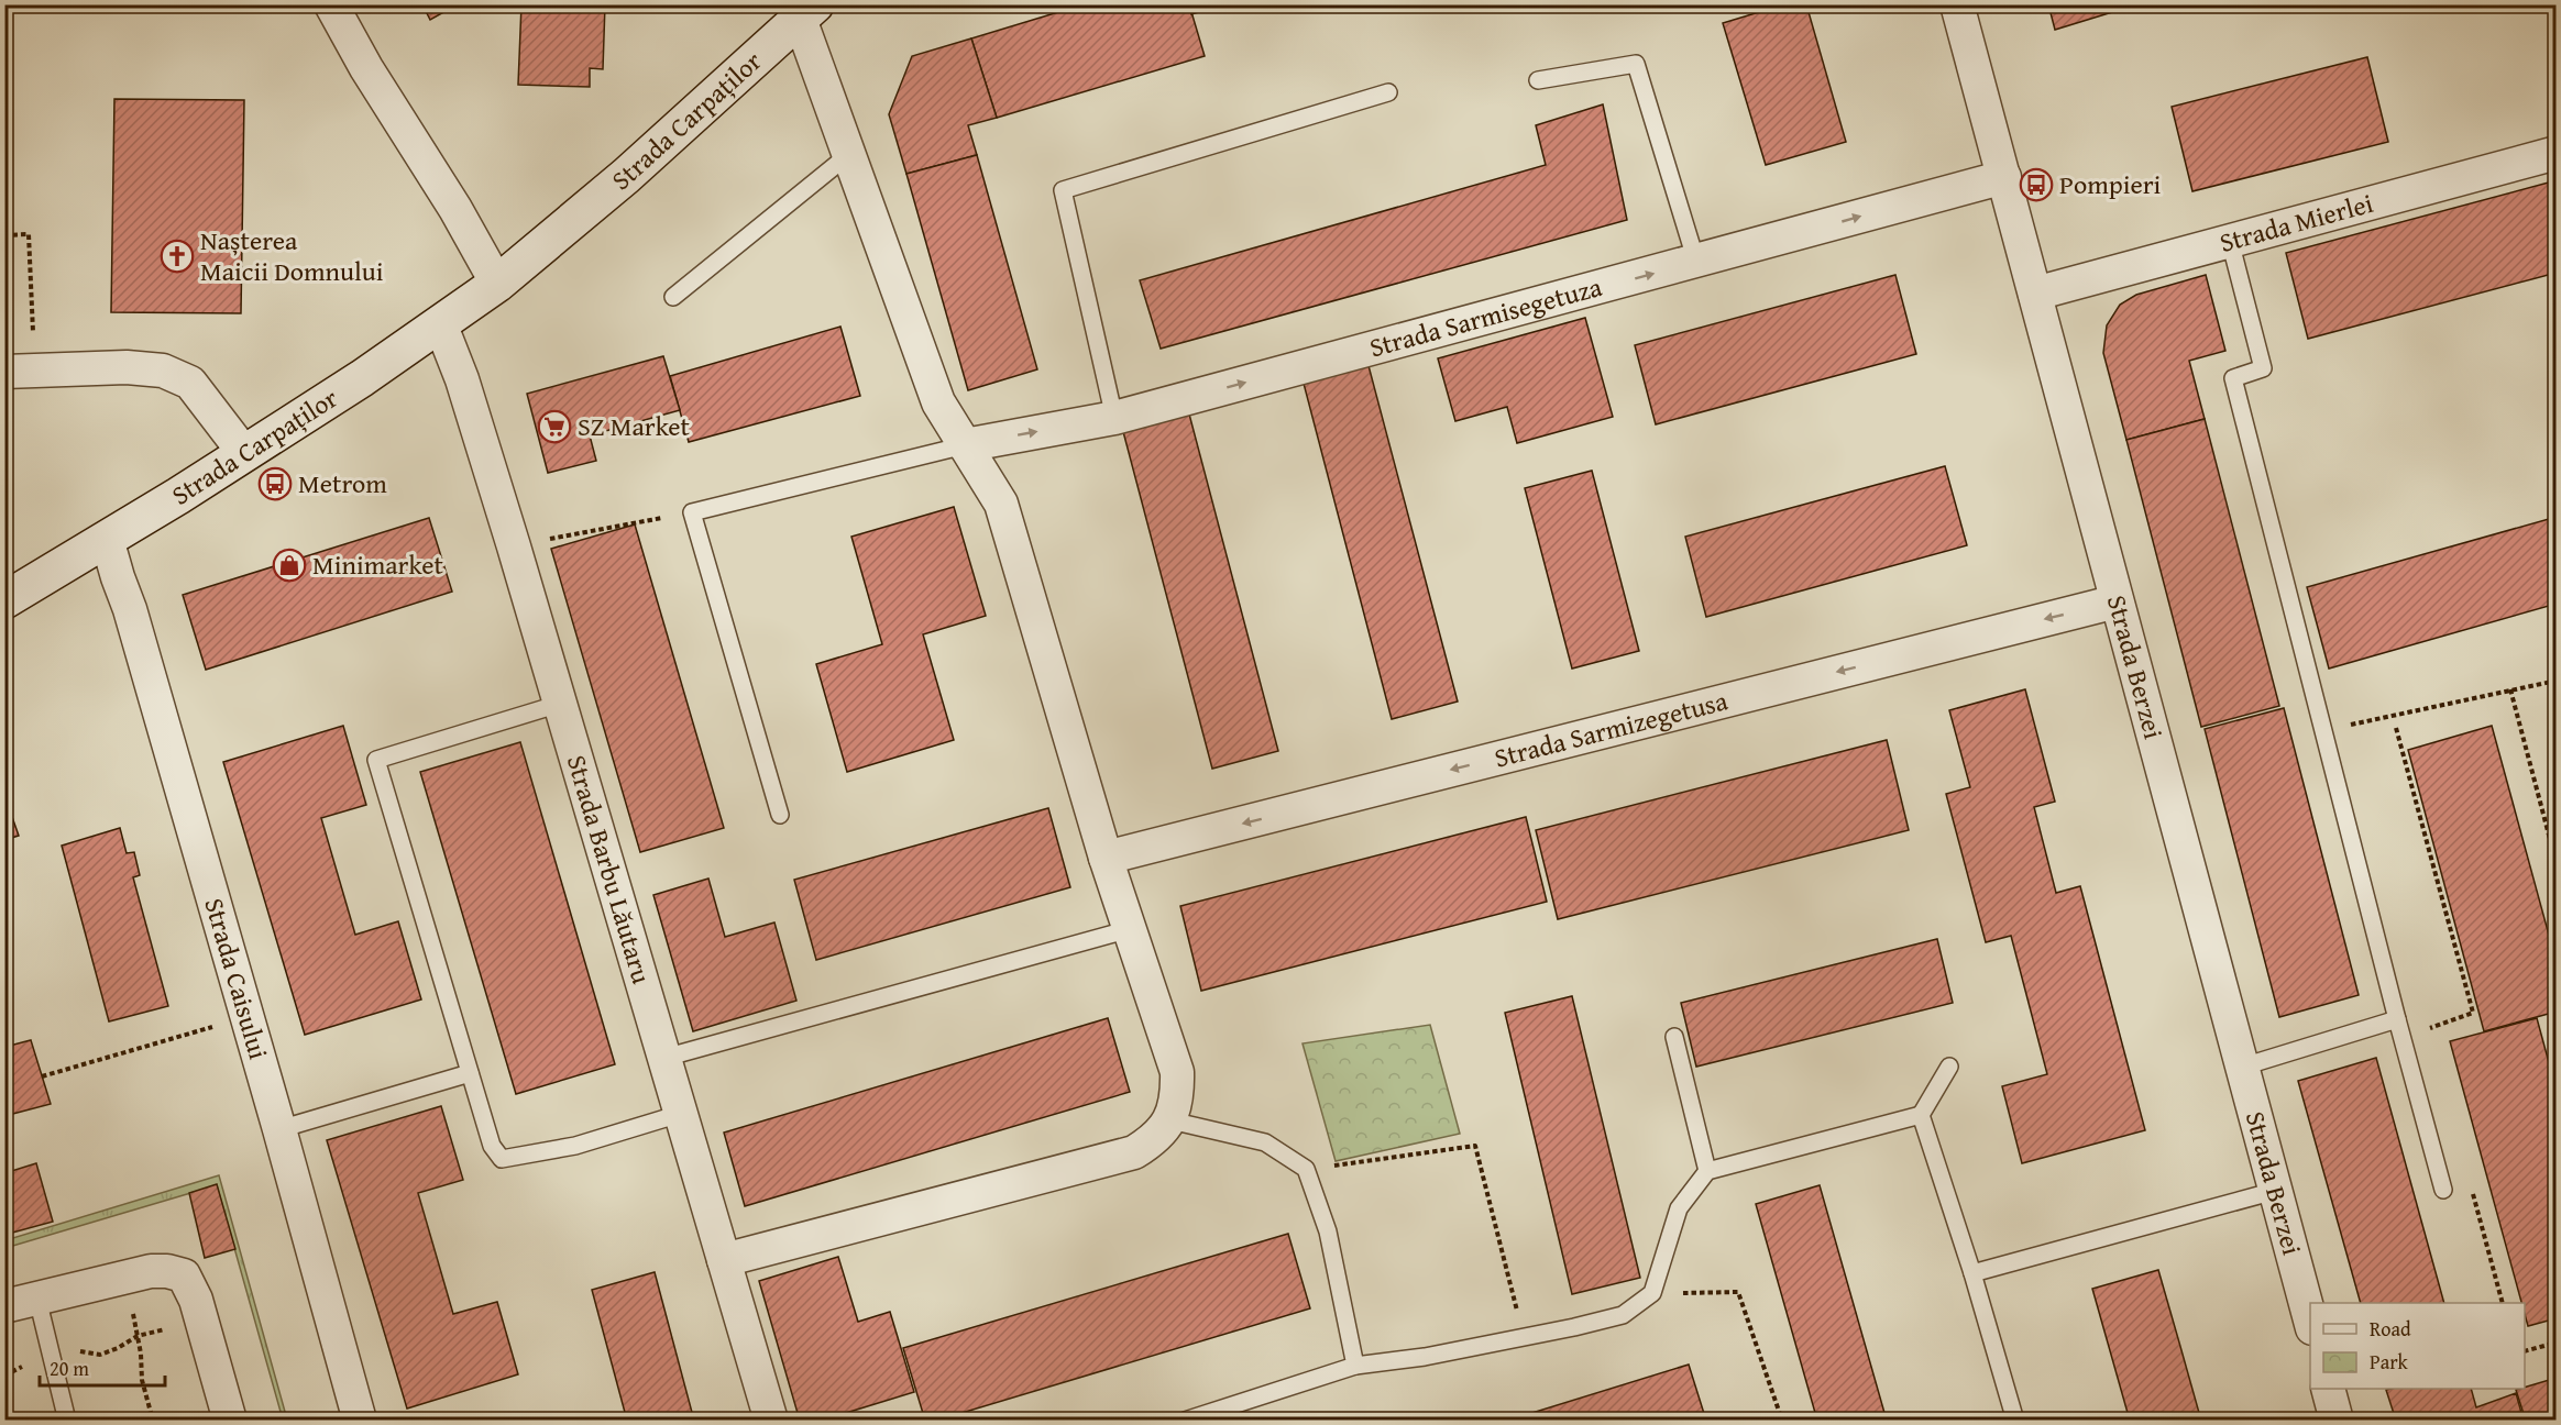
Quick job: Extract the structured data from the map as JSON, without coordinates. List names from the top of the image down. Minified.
{"streets":{"main road":["Strada Carpaților"],"street":["Strada Mierlei","Strada Sarmisegetuza","Strada Berzei","Strada Sarmizegetusa","Strada Barbu Lăutaru","Strada Caisului"]},"crossings":[["Strada Carpaților","Strada Barbu Lăutaru"],["Strada Carpaților","Strada Caisului"],["Strada Mierlei","Strada Berzei"],["Strada Sarmisegetuza","Strada Berzei"],["Strada Berzei","Strada Sarmizegetusa"]],"one_way":["Strada Sarmisegetuza","Strada Sarmizegetusa"],"places":{"bus stop":["Pompieri","Metrom"],"church":["Nașterea Maicii Domnului"],"supermarket":["SZ Market"],"shop":["Minimarket"]},"legend":["Road","Park"],"scale_bar":"20 m"}
